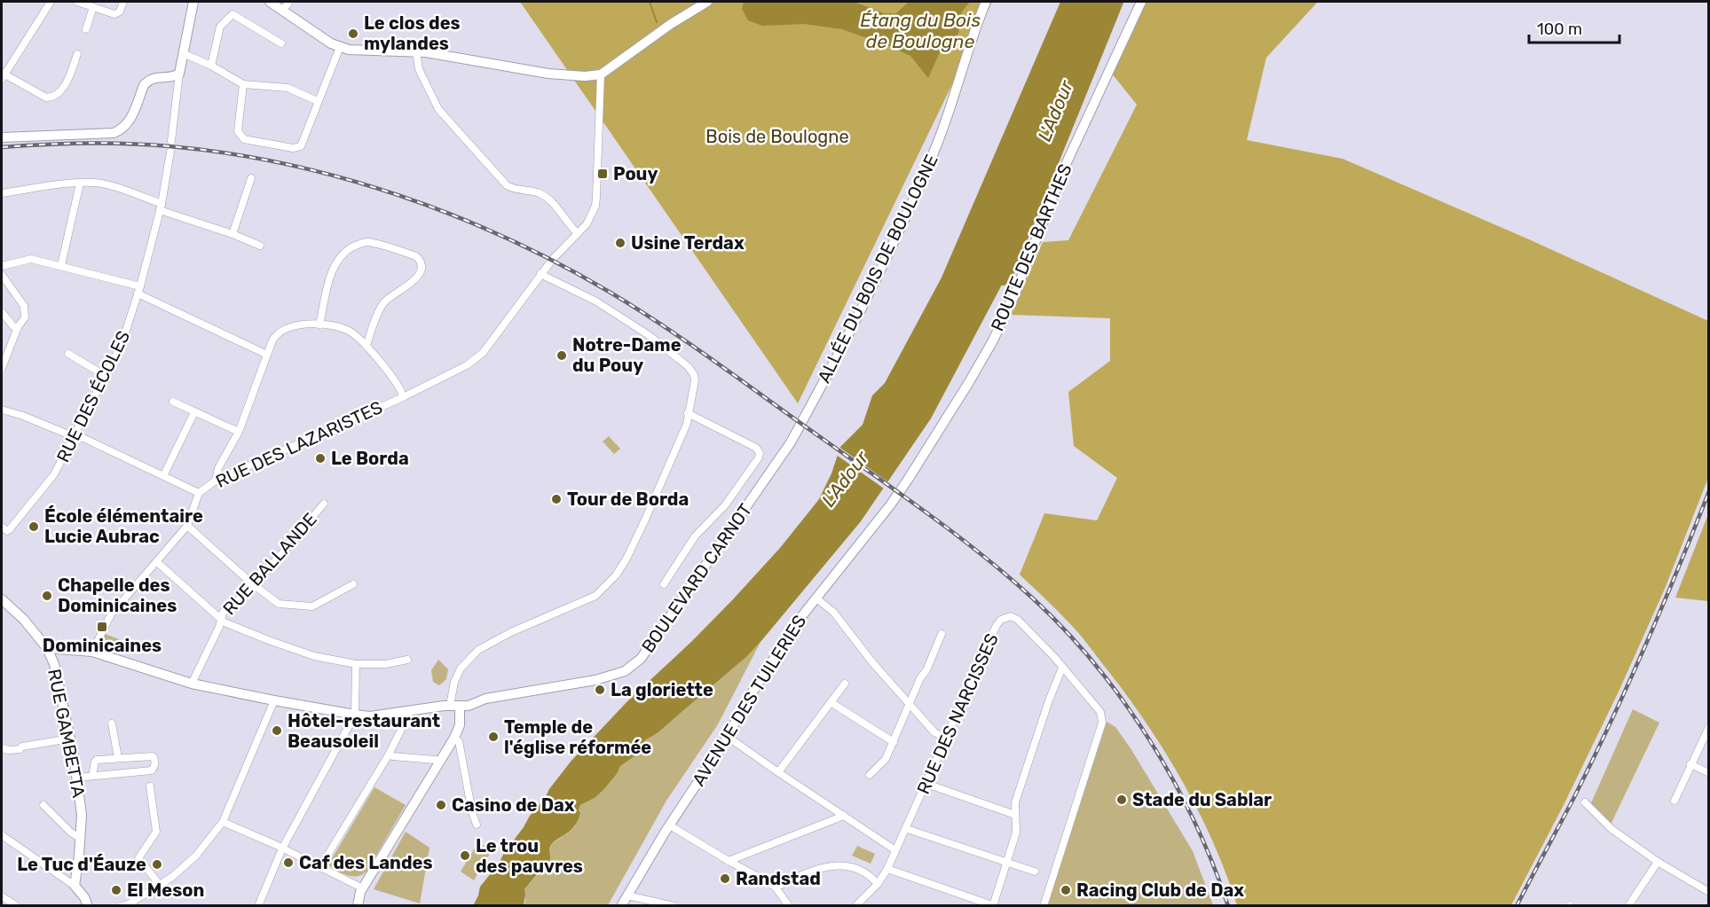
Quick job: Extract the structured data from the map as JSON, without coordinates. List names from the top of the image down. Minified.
{"streets":{"street":["ROUTE DES BARTHES","ALLÉE DU BOIS DE BOULOGNE","RUE DES ÉCOLES","RUE DES LAZARISTES","RUE BALLANDE","BOULEVARD CARNOT","AVENUE DES TUILERIES","RUE DES NARCISSES","RUE GAMBETTA"]},"crossings":[["ROUTE DES BARTHES","AVENUE DES TUILERIES"],["ALLÉE DU BOIS DE BOULOGNE","BOULEVARD CARNOT"],["RUE DES LAZARISTES","BOULEVARD CARNOT"],["RUE BALLANDE","BOULEVARD CARNOT"],["BOULEVARD CARNOT","RUE GAMBETTA"]],"water":["Étang du Bois de Boulogne","L'Adour"],"parks":["Bois de Boulogne"],"places":{"other":["Le clos des mylandes","Usine Terdax","Notre-Dame du Pouy","Le Borda","Tour de Borda","École élémentaire Lucie Aubrac","Chapelle des Dominicaines","La gloriette","Hôtel-restaurant Beausoleil","Temple de l'église réformée","Stade du Sablar","Casino de Dax","Le trou des pauvres","Caf des Landes","Le Tuc d'Éauze","Randstad","El Meson","Racing Club de Dax"],"transit":["Pouy","Dominicaines"]},"scale_bar":"100 m"}
